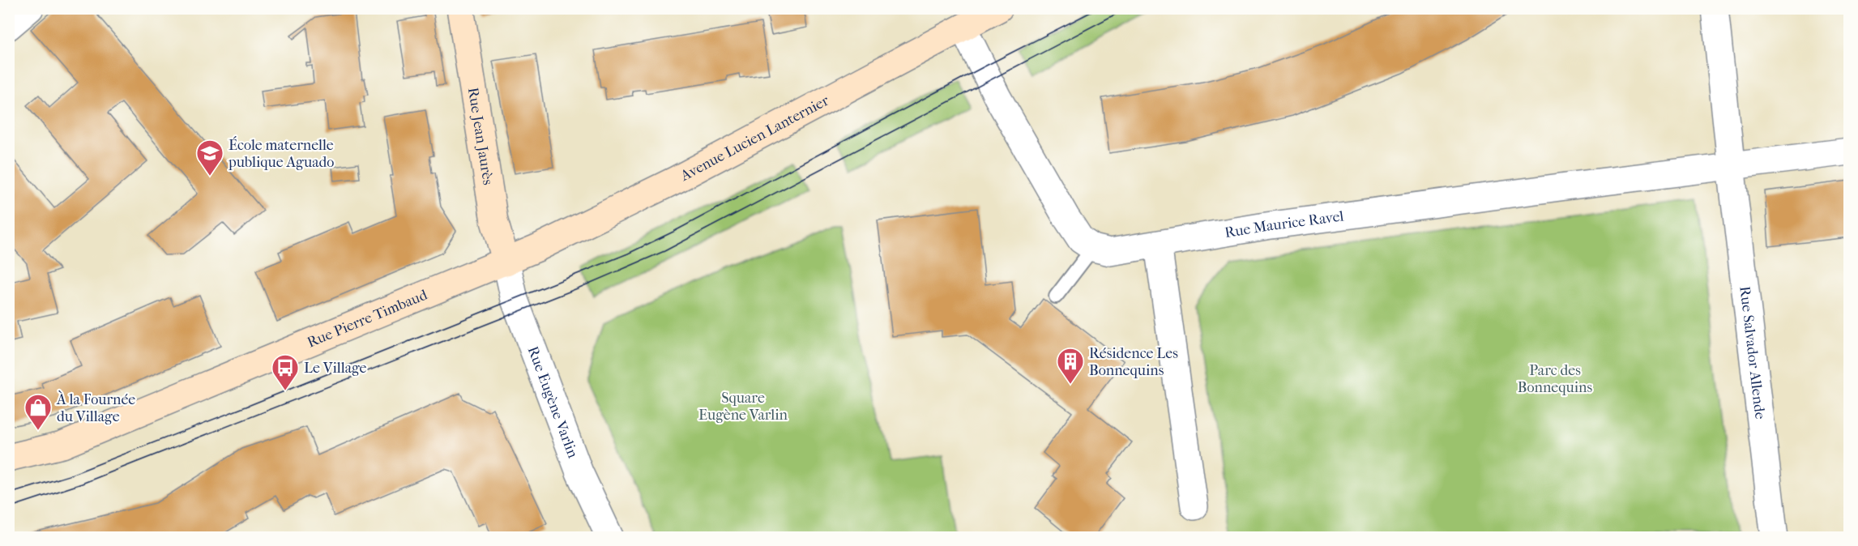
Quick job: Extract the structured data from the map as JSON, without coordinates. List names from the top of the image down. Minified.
{"streets":{"main road":["Rue Jean Jaurès","Avenue Lucien Lanternier","Rue Pierre Timbaud"],"street":["Rue Maurice Ravel","Rue Salvador Allende","Rue Eugène Varlin"]},"crossings":[["Rue Jean Jaurès","Avenue Lucien Lanternier"],["Rue Jean Jaurès","Rue Pierre Timbaud"],["Rue Jean Jaurès","Rue Eugène Varlin"],["Avenue Lucien Lanternier","Rue Pierre Timbaud"],["Avenue Lucien Lanternier","Rue Eugène Varlin"],["Rue Maurice Ravel","Rue Salvador Allende"],["Rue Pierre Timbaud","Rue Eugène Varlin"]],"parks":["Parc des Bonnequins","Square Eugène Varlin"],"places":{"school or university":["École maternelle publique Aguado"],"building":["Résidence Les Bonnequins"],"bus stop":["Le Village"],"shop":["À la Fournée du Village"]}}
